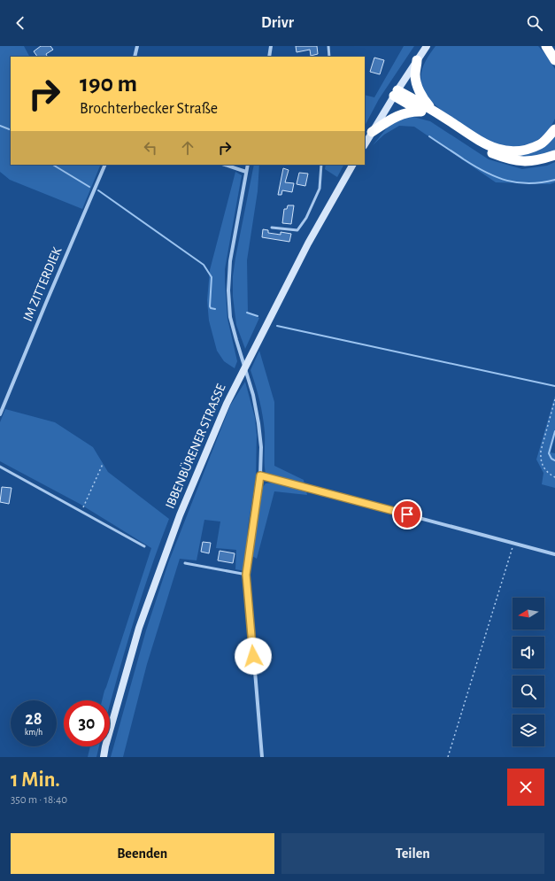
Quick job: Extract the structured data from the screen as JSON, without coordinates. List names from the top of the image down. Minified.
{"streets":{"main road":["IBBENBÜRENER STRASSE"],"street":["IM ZITTERDIEK"]},"north":"left","page":{"header":"Drivr","turn":["190 m","Brochterbecker Straße"],"speed":"28 km/h","limit":"30","heading":["1 Min.","350 m · 18:40"],"buttons":["Beenden","Teilen"]}}
